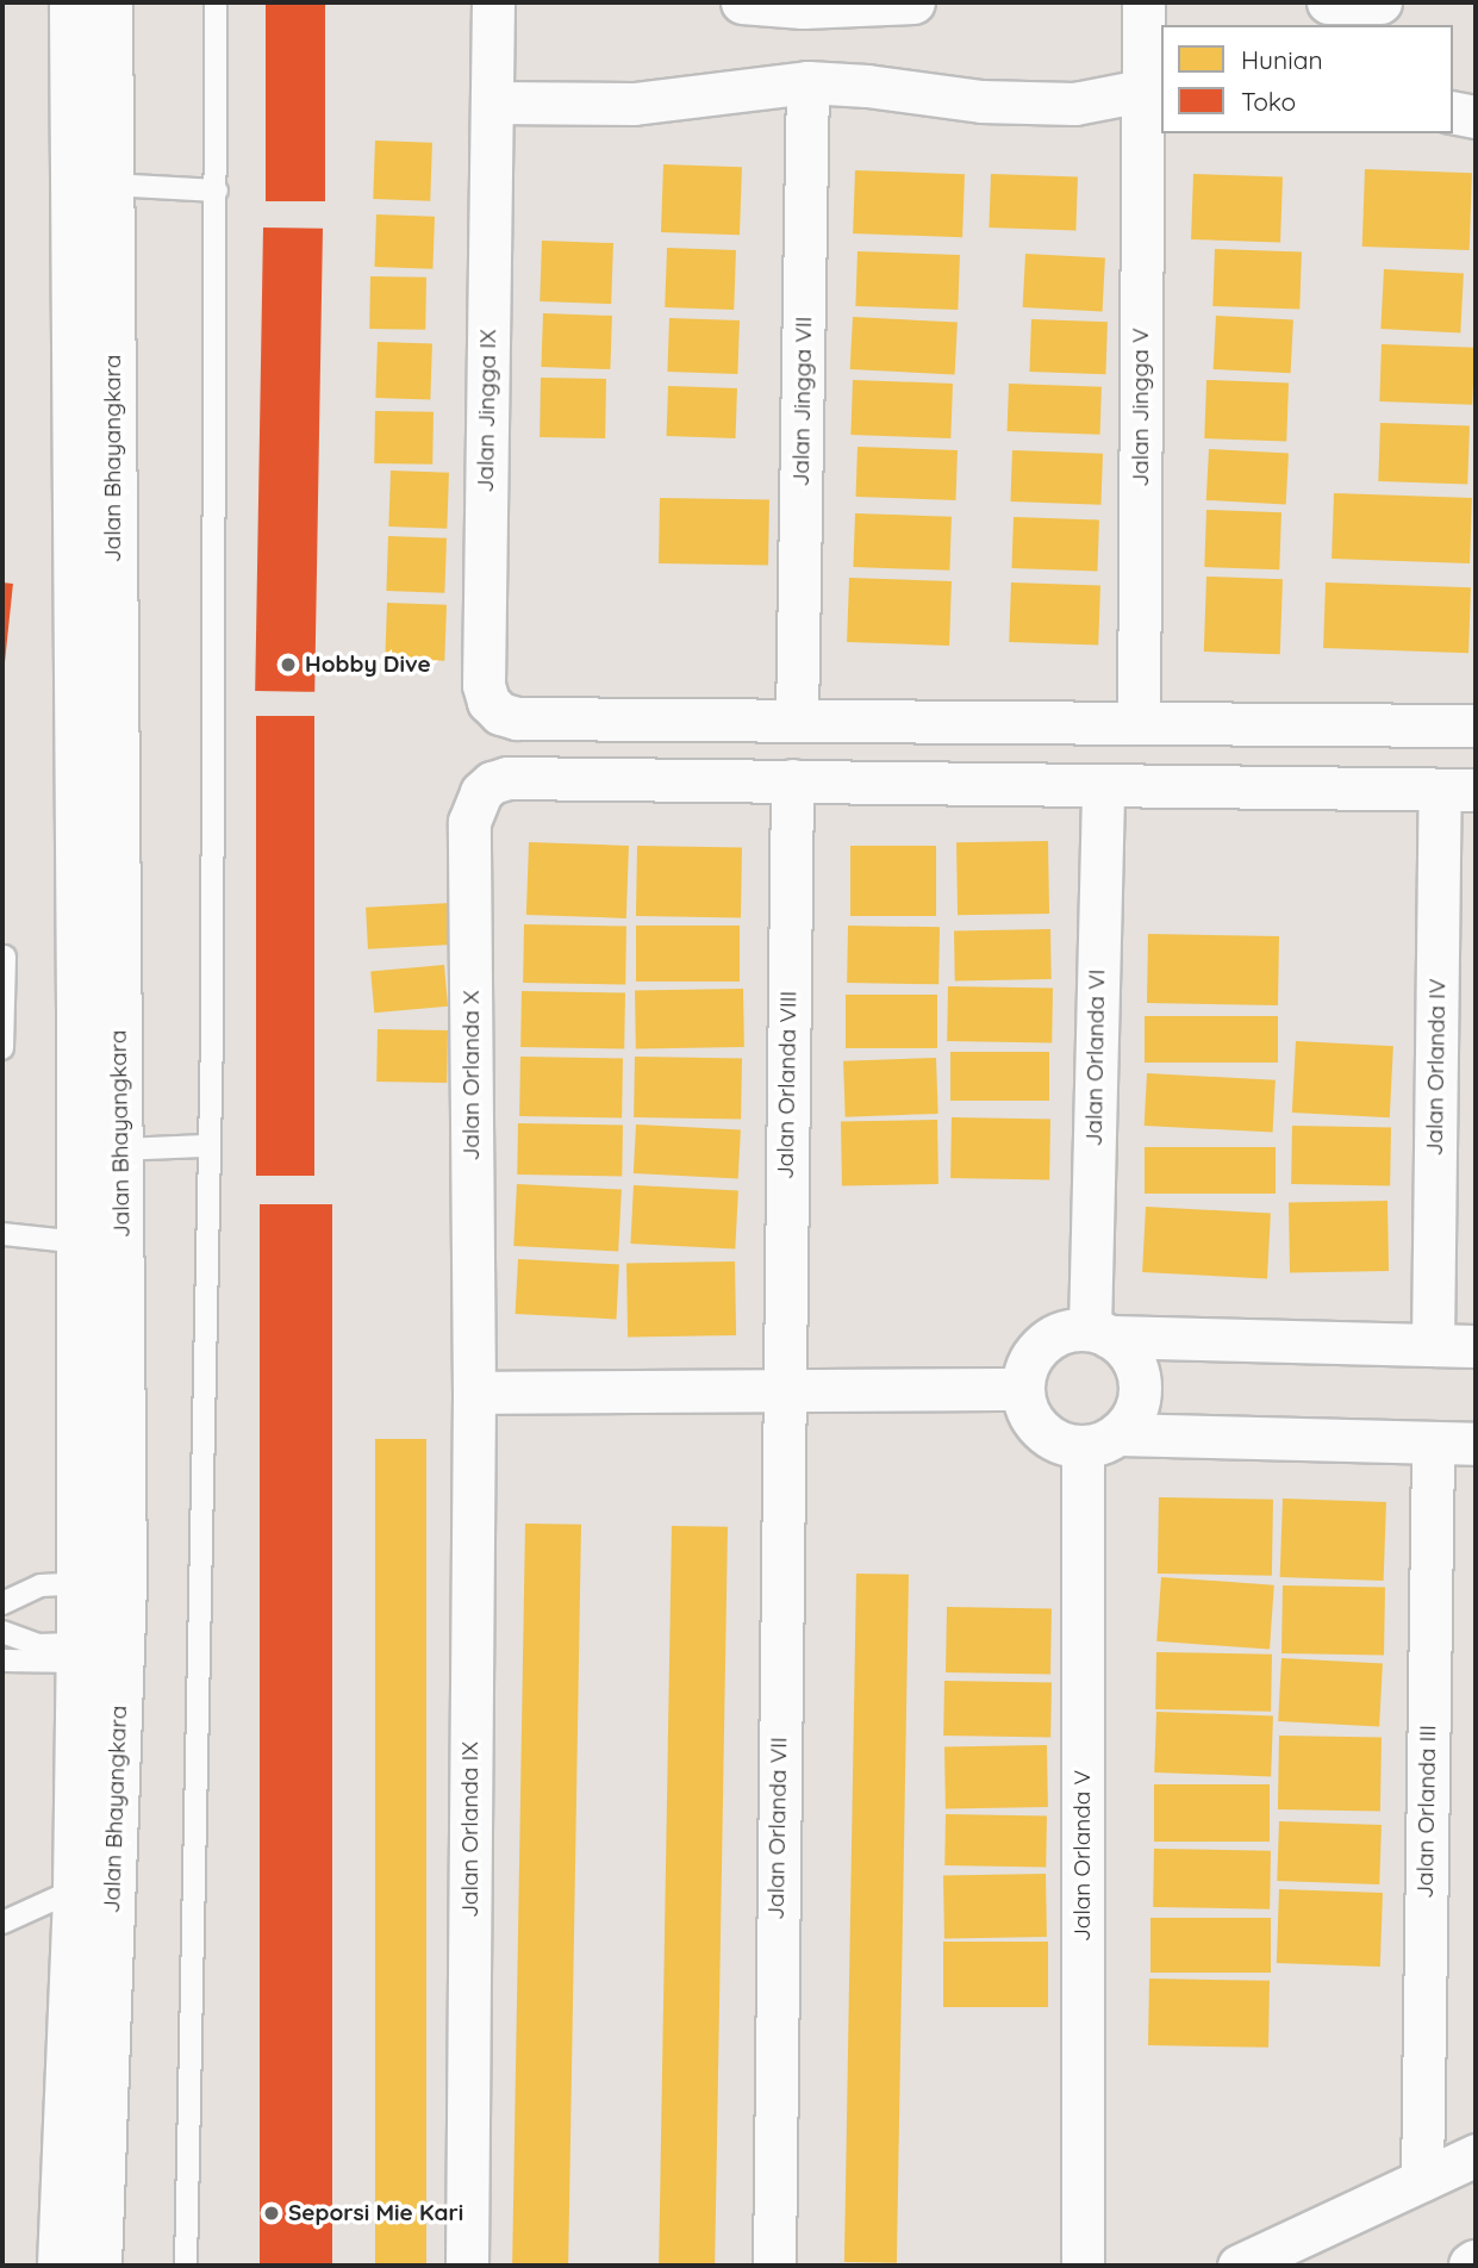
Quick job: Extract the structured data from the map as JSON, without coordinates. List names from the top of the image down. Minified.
{"streets":{"main road":["Jalan Bhayangkara"],"street":["Jalan Jingga VII","Jalan Jingga V","Jalan Jingga IX","Jalan Orlanda VI","Jalan Orlanda IV","Jalan Orlanda X","Jalan Orlanda VIII","Jalan Orlanda III","Jalan Orlanda VII","Jalan Orlanda IX","Jalan Orlanda V"]},"crossings":[["Jalan Jingga VII","Jalan Jingga IX"],["Jalan Orlanda VI","Jalan Orlanda V"],["Jalan Orlanda X","Jalan Orlanda VIII"],["Jalan Orlanda X","Jalan Orlanda IX"],["Jalan Orlanda VIII","Jalan Orlanda VII"]],"places":["Hobby Dive","Seporsi Mie Kari"],"legend":["Hunian","Toko"]}
